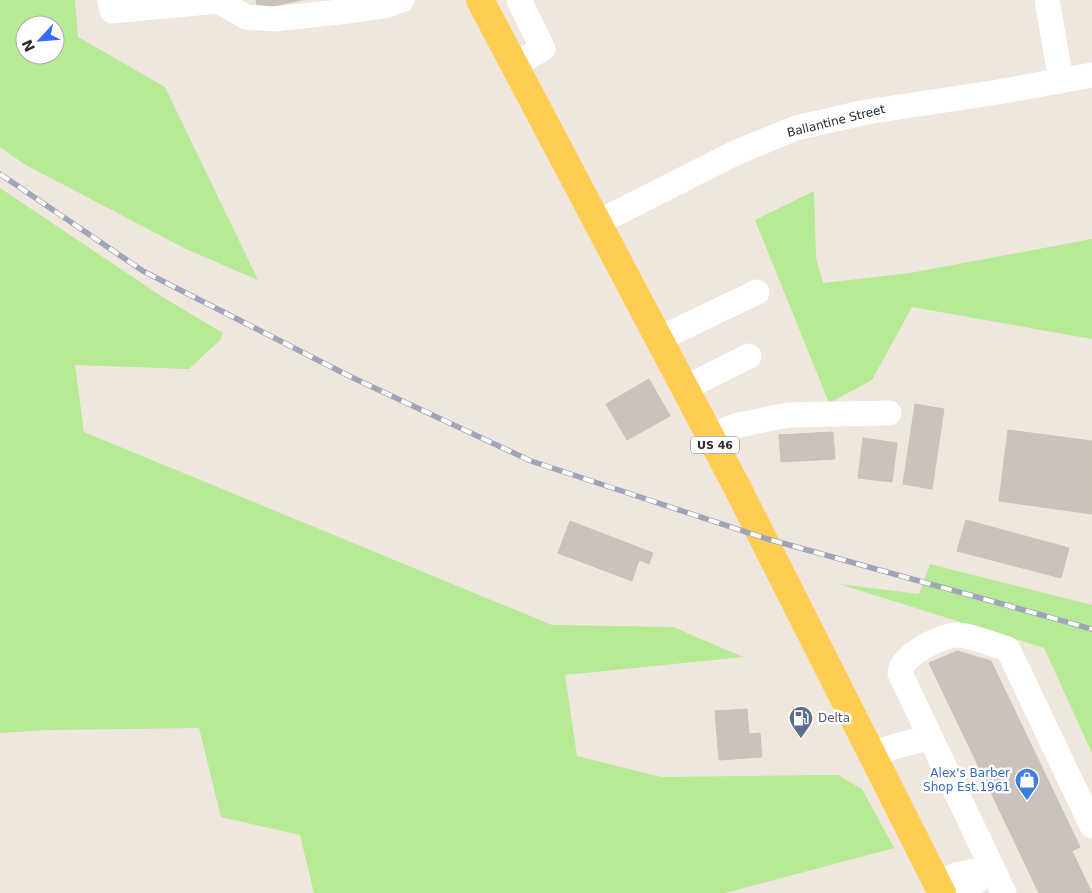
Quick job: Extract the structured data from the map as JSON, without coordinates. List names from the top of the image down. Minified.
{"streets":{"main road":["US 46"],"street":["Ballantine Street"]},"crossings":[["Ballantine Street","US 46"]],"places":{"fuel station":["Delta"],"shop":["Alex's Barber Shop Est.1961"]},"north":"bottom left"}
